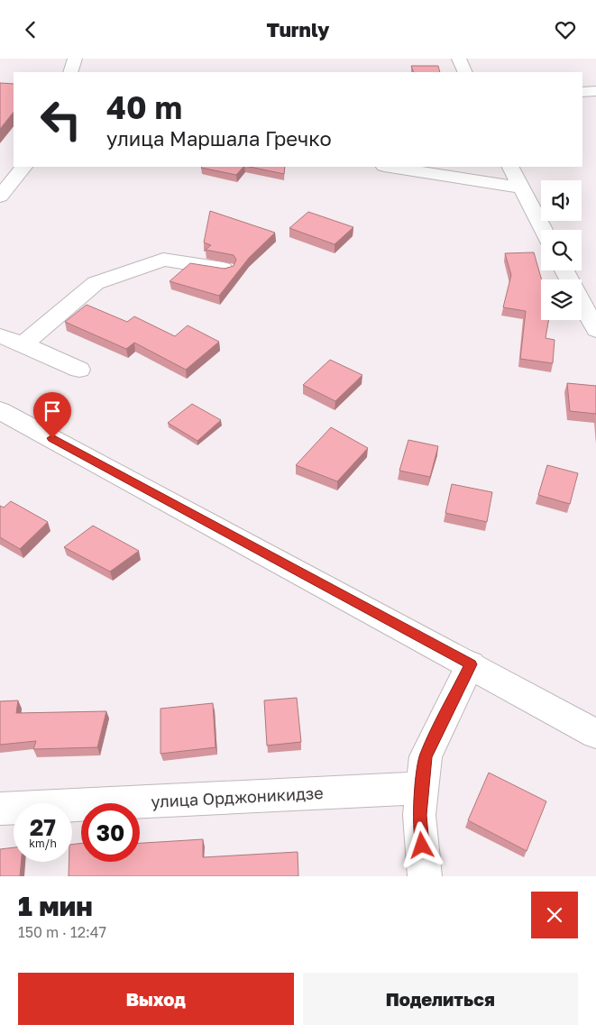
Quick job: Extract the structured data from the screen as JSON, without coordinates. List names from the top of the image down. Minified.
{"streets":{"street":["улица Орджоникидзе"]},"page":{"header":"Turnly","turn":["40 m","улица Маршала Гречко"],"speed":"27 km/h","limit":"30","heading":["1 мин","150 m · 12:47"],"buttons":["Выход","Поделиться"]}}
